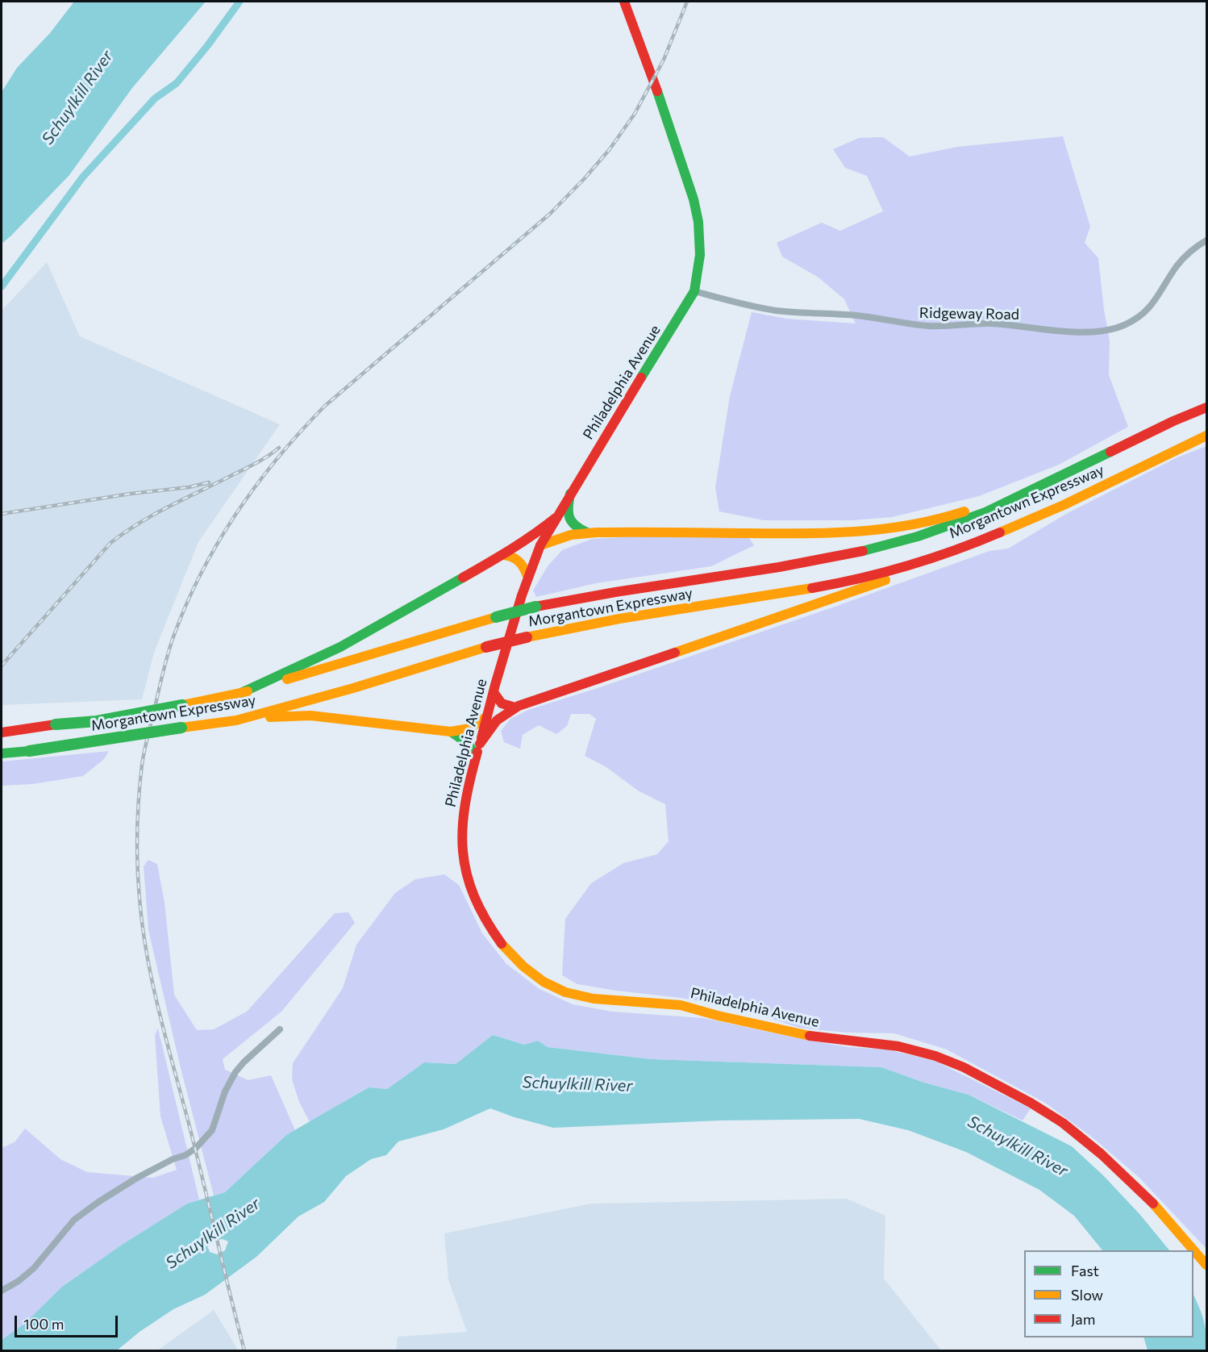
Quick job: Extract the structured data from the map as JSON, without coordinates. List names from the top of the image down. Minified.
{"streets":{"main road":["Philadelphia Avenue","Morgantown Expressway"],"street":["Ridgeway Road"]},"crossings":[["Ridgeway Road","Philadelphia Avenue"]],"water":["Schuylkill River"],"legend":["Fast","Slow","Jam"],"scale_bar":"100 m"}
